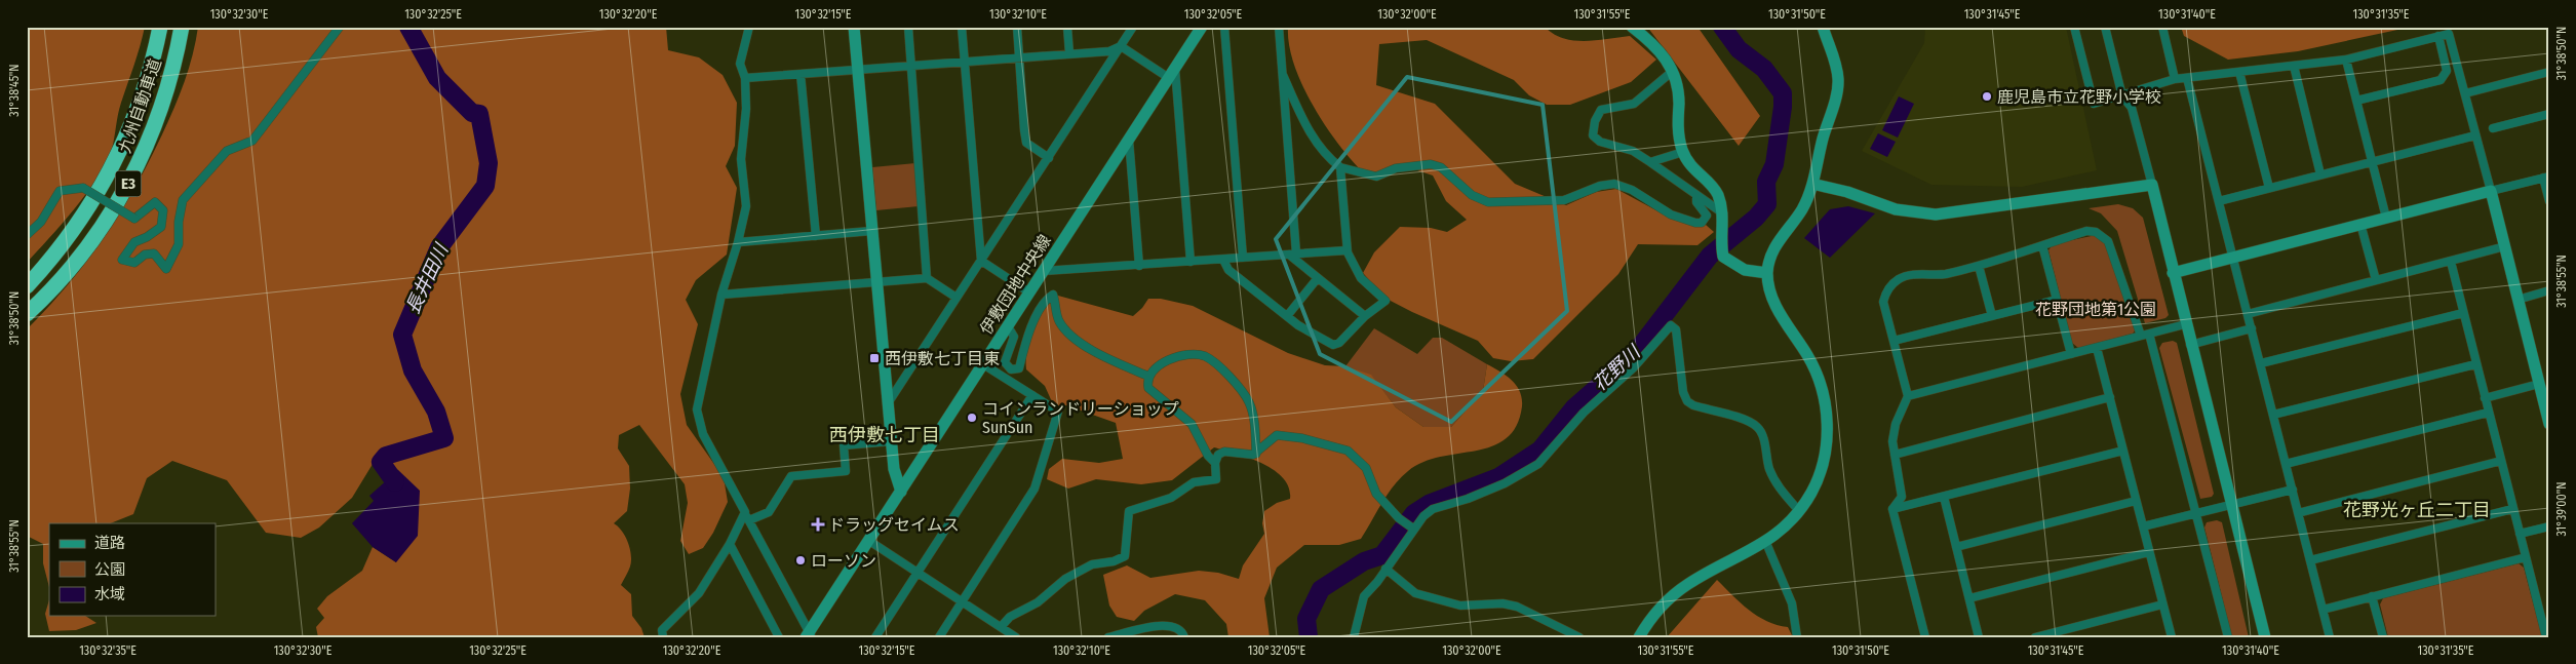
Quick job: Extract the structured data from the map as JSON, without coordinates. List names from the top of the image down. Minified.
{"streets":{"highway":["九州自動車道","E3"],"street":["伊敷団地中央線"]},"districts":["西伊敷七丁目","花野光ヶ丘二丁目"],"water":["長井田川","花野川"],"parks":["花野団地第1公園"],"places":{"other":["鹿児島市立花野小学校","コインランドリーショップ SunSun","ローソン"],"transit":["西伊敷七丁目東"],"health":["ドラッグセイムス"]},"legend":["道路","公園","水域"],"coordinates":["130°32'30\"E","130°32'25\"E","130°32'20\"E","130°32'15\"E","130°32'10\"E","130°32'05\"E","130°32'00\"E","130°31'55\"E","130°31'50\"E","130°31'45\"E","130°31'40\"E","130°31'35\"E","31°38'50\"N","31°38'45\"N","31°38'55\"N","31°39'00\"N","130°32'35\"E"]}
